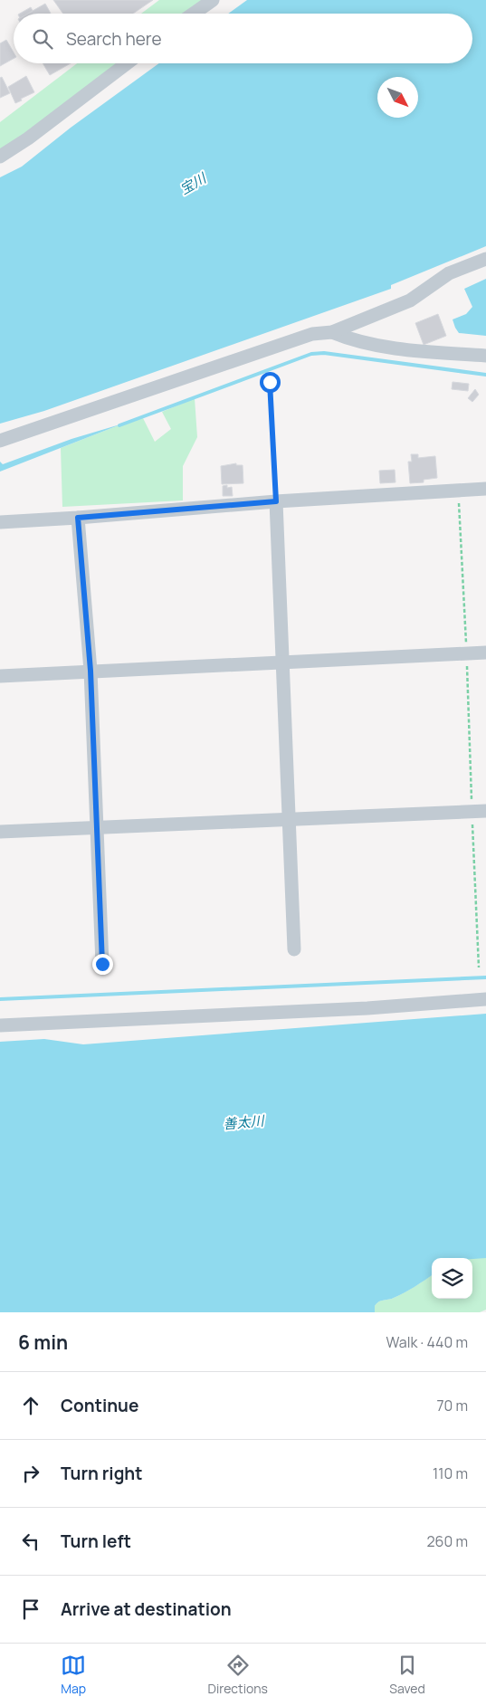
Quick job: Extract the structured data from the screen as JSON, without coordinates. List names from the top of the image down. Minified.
{"water":["宝川","善太川"],"north":"bottom right","page":{"search":"Search here","heading":["6 min","Walk · 440 m"],"list":[["Continue","70 m"],["Turn right","110 m"],["Turn left","260 m"],"Arrive at destination"],"nav":["Map","Directions","Saved"]}}
